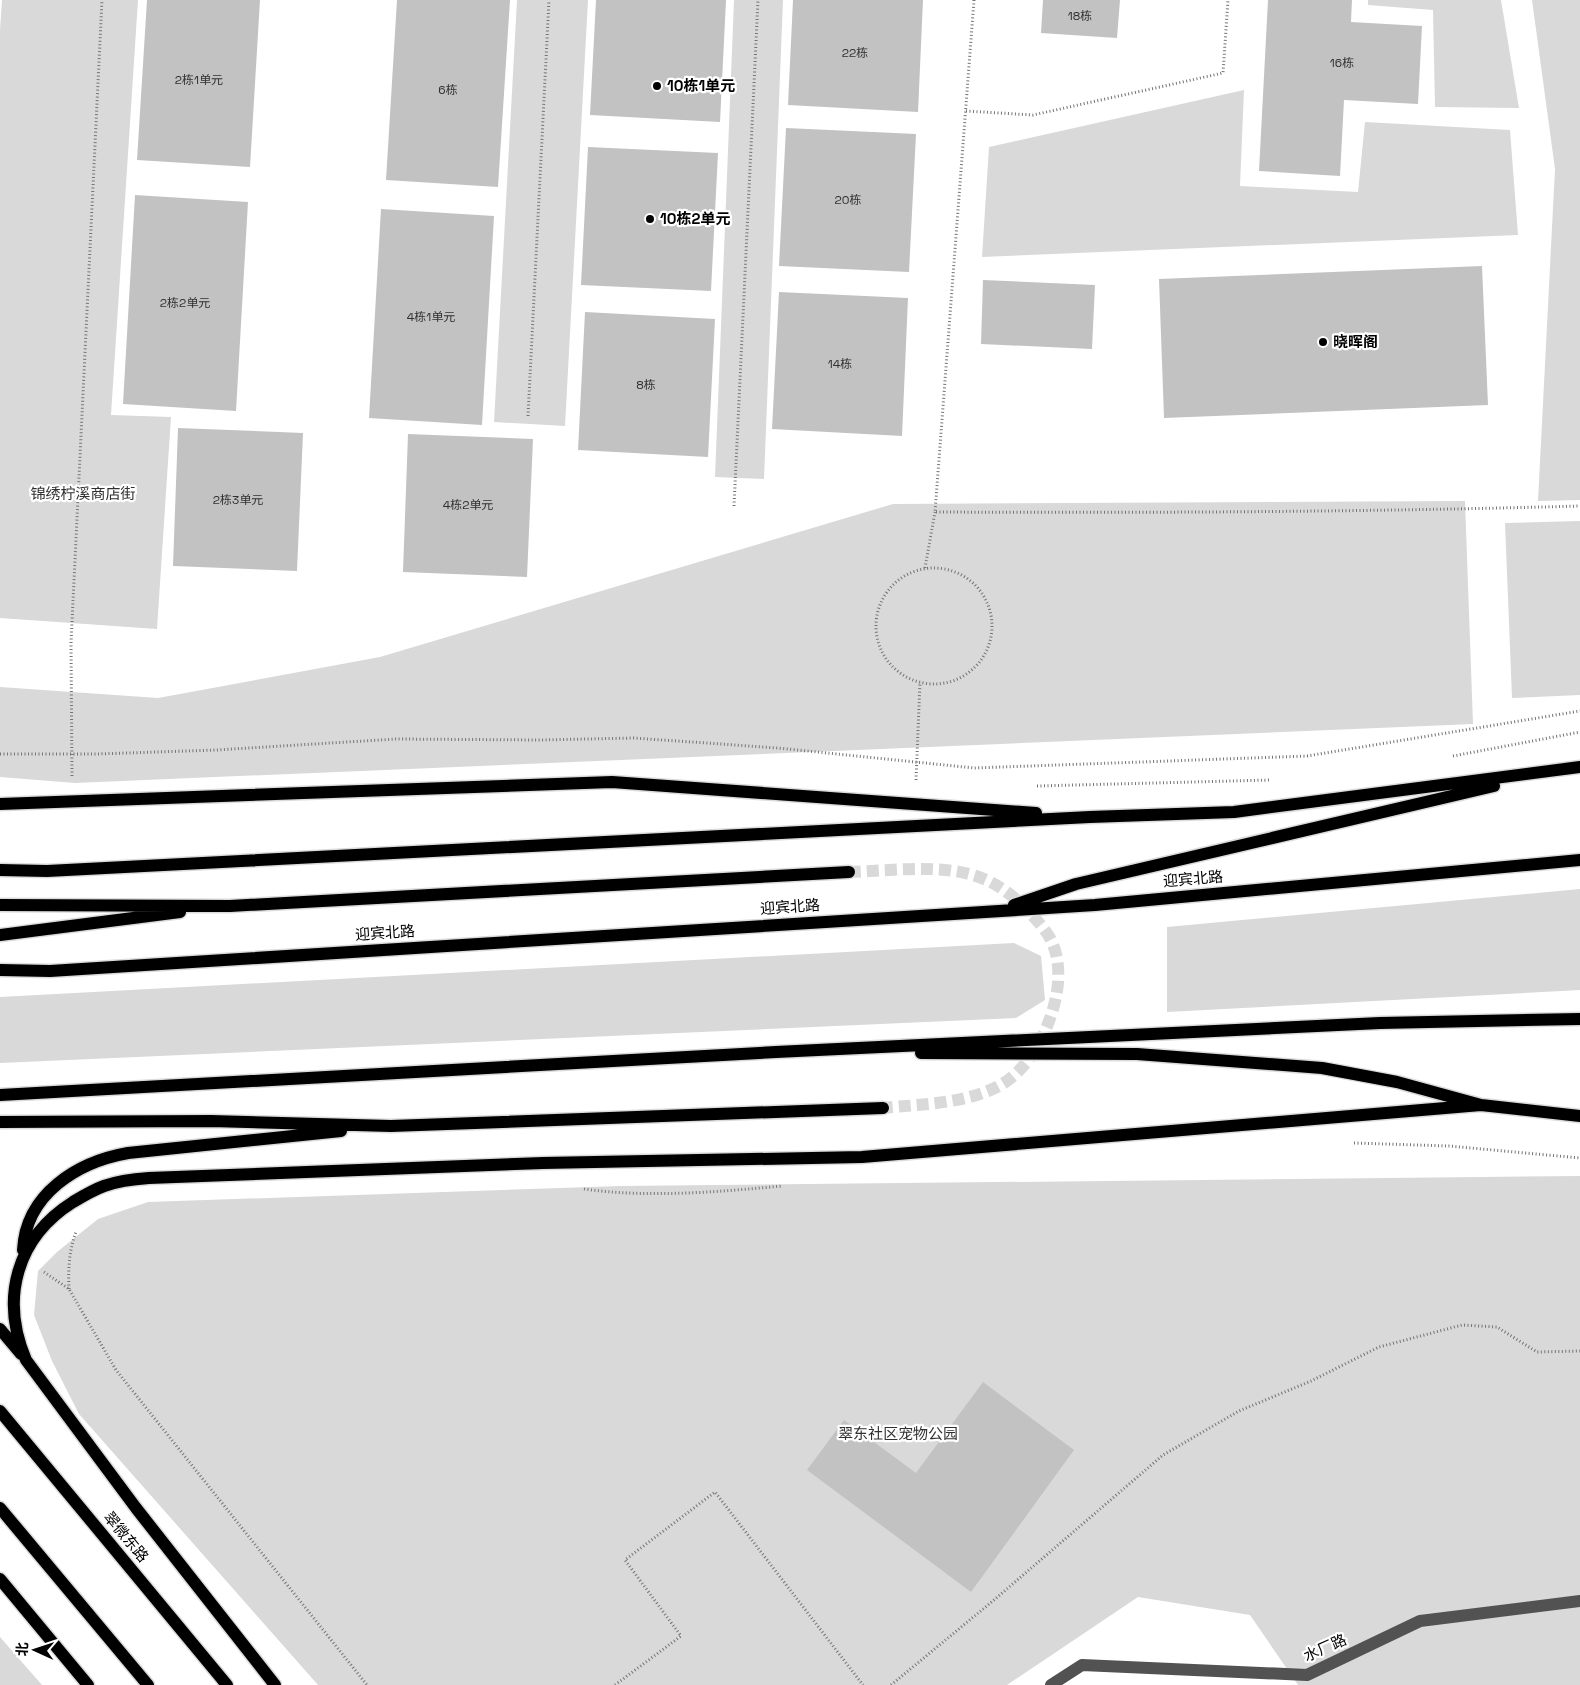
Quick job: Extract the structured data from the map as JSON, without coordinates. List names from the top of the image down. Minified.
{"streets":{"main road":["迎宾北路","翠微东路"],"lane":["水厂路"]},"parks":["锦绣柠溪商店街","翠东社区宠物公园"],"places":["10栋1单元","10栋2单元","晓晖阁"],"house_numbers":["18栋","22栋","16栋","2栋1单元","6栋","20栋","2栋2单元","4栋1单元","14栋","8栋","2栋3单元","4栋2单元"],"north":"left"}
